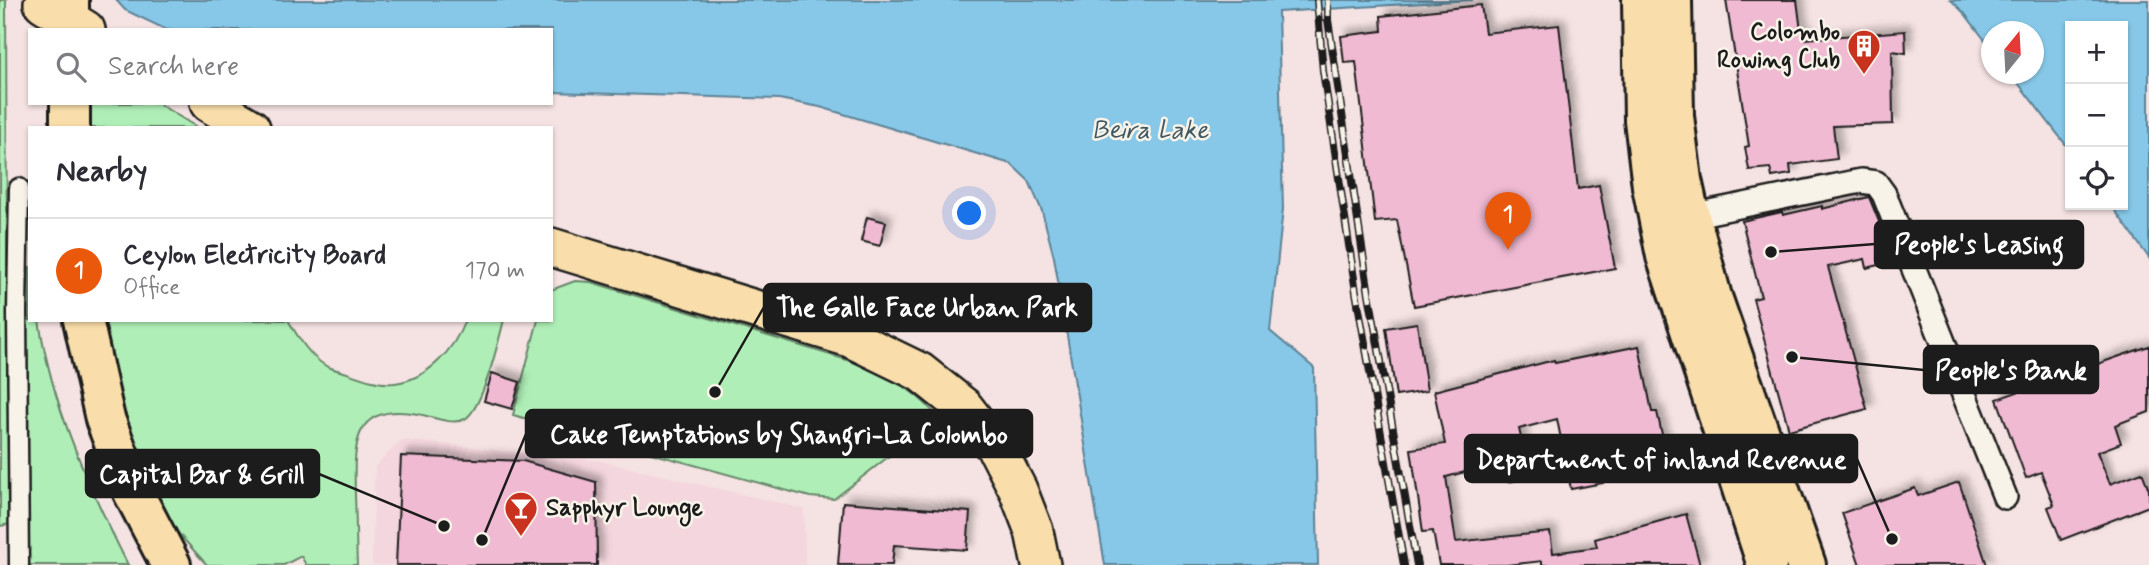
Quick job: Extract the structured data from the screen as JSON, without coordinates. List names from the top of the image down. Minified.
{"water":["Beira Lake"],"places":{"building":["Colombo Rowing Club"],"other":["People's Leasing","People's Bank","The Galle Face Urban Park","Capital Bar & Grill","Department of inland Revenue","Cake Temptations by Shangri-La Colombo"],"bar":["Sapphyr Lounge"]},"north":"top","page":{"map_buttons":["+","−"],"search":"Search here","heading":"Nearby","pins":"1","list":[{"mark":"1","name":"Ceylon Electricity Board","note":"Office","value":"170 m"}]}}
